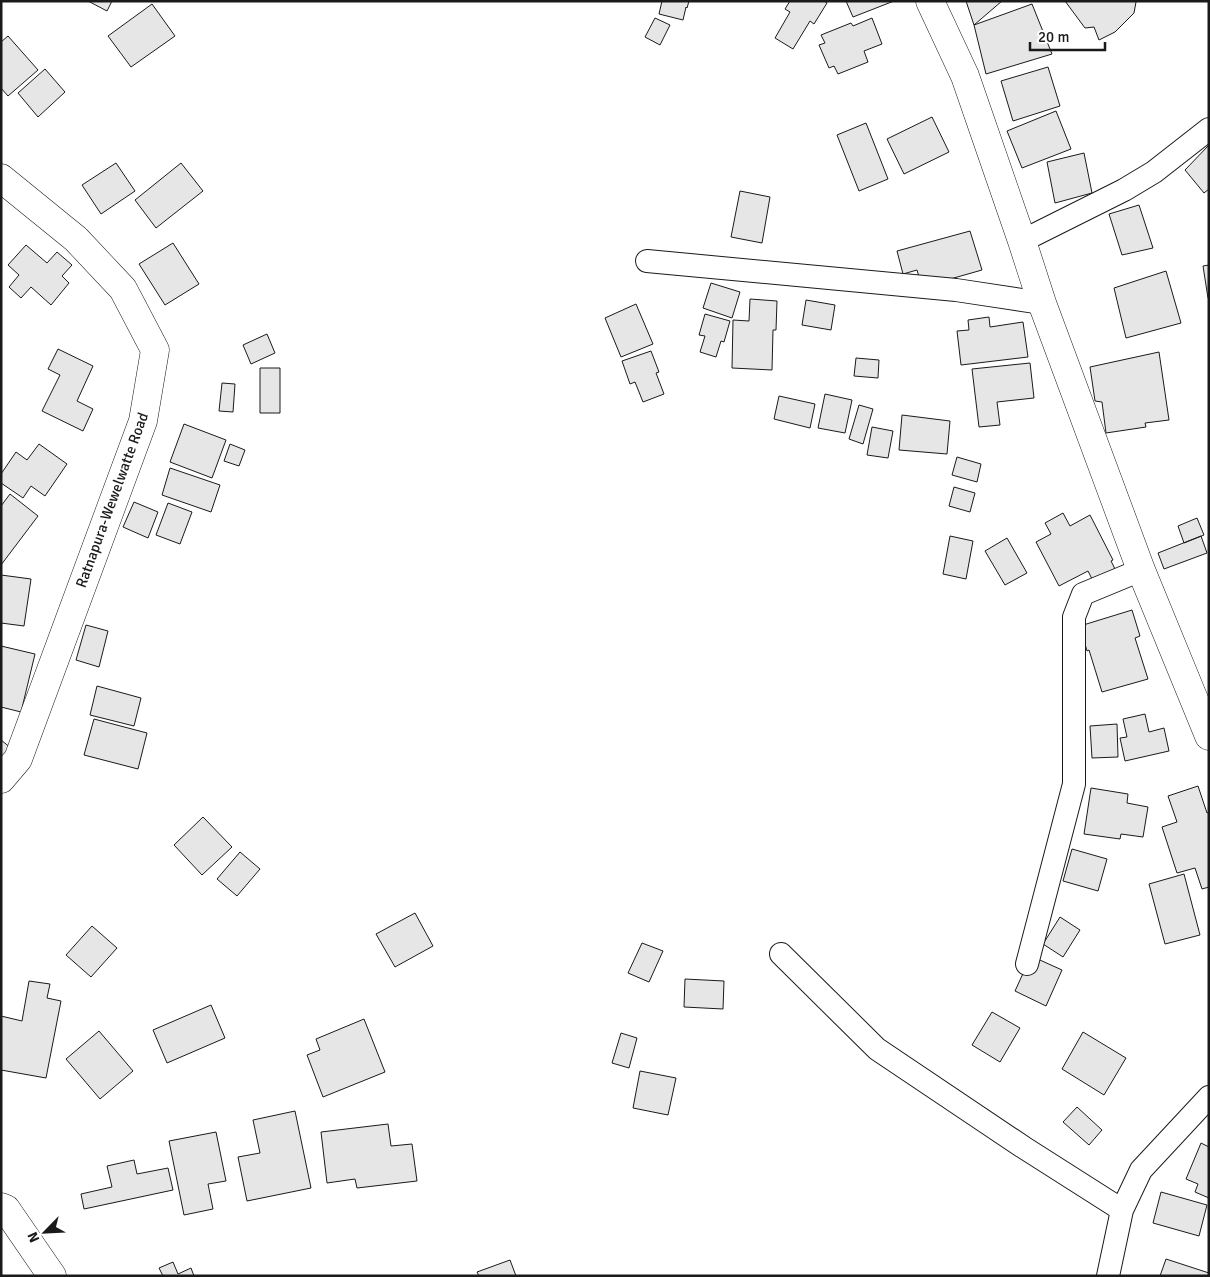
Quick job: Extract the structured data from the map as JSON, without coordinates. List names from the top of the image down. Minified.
{"streets":{"street":["Ratnapura-Wewelwatte Road"]},"scale_bar":"20 m","north":"bottom left"}
